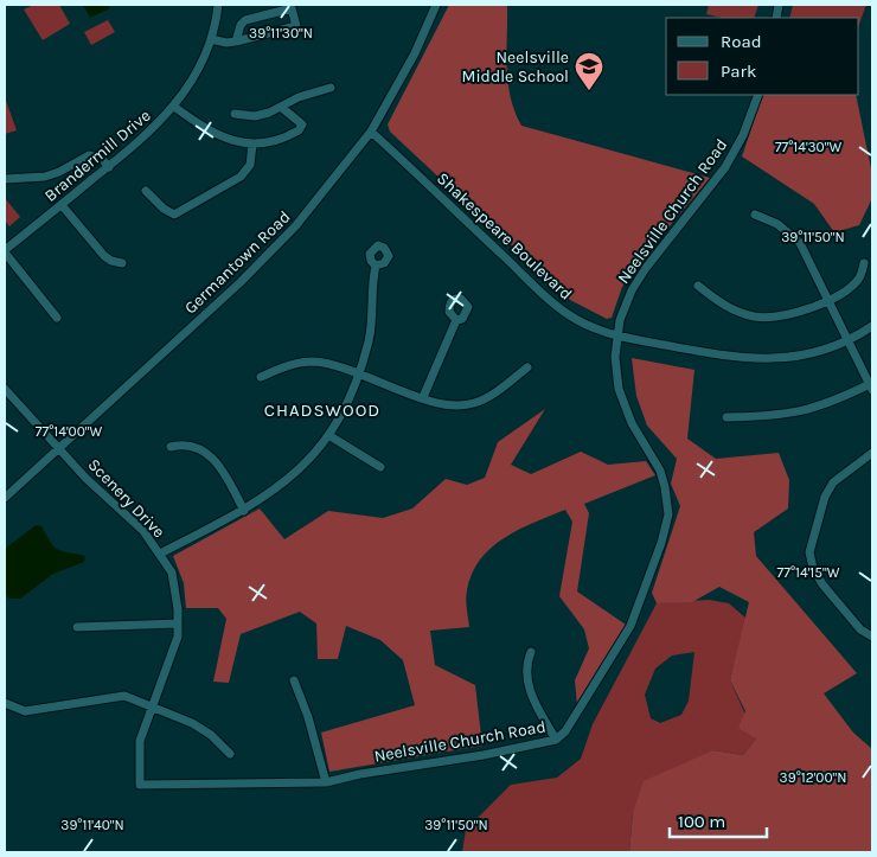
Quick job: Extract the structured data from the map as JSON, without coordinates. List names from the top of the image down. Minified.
{"streets":{"street":["Brandermill Drive","Neelsville Church Road","Shakespeare Boulevard","Germantown Road","Scenery Drive"]},"crossings":[["Neelsville Church Road","Shakespeare Boulevard"],["Neelsville Church Road","Scenery Drive"],["Shakespeare Boulevard","Germantown Road"],["Germantown Road","Scenery Drive"]],"districts":["CHADSWOOD"],"places":{"school or university":["Neelsville Middle School"]},"legend":["Road","Park"],"scale_bar":"100 m","coordinates":["39°11'30\"N","77°14'30\"W","39°11'50\"N","77°14'00\"W","77°14'15\"W","39°12'00\"N","39°11'40\"N"]}
